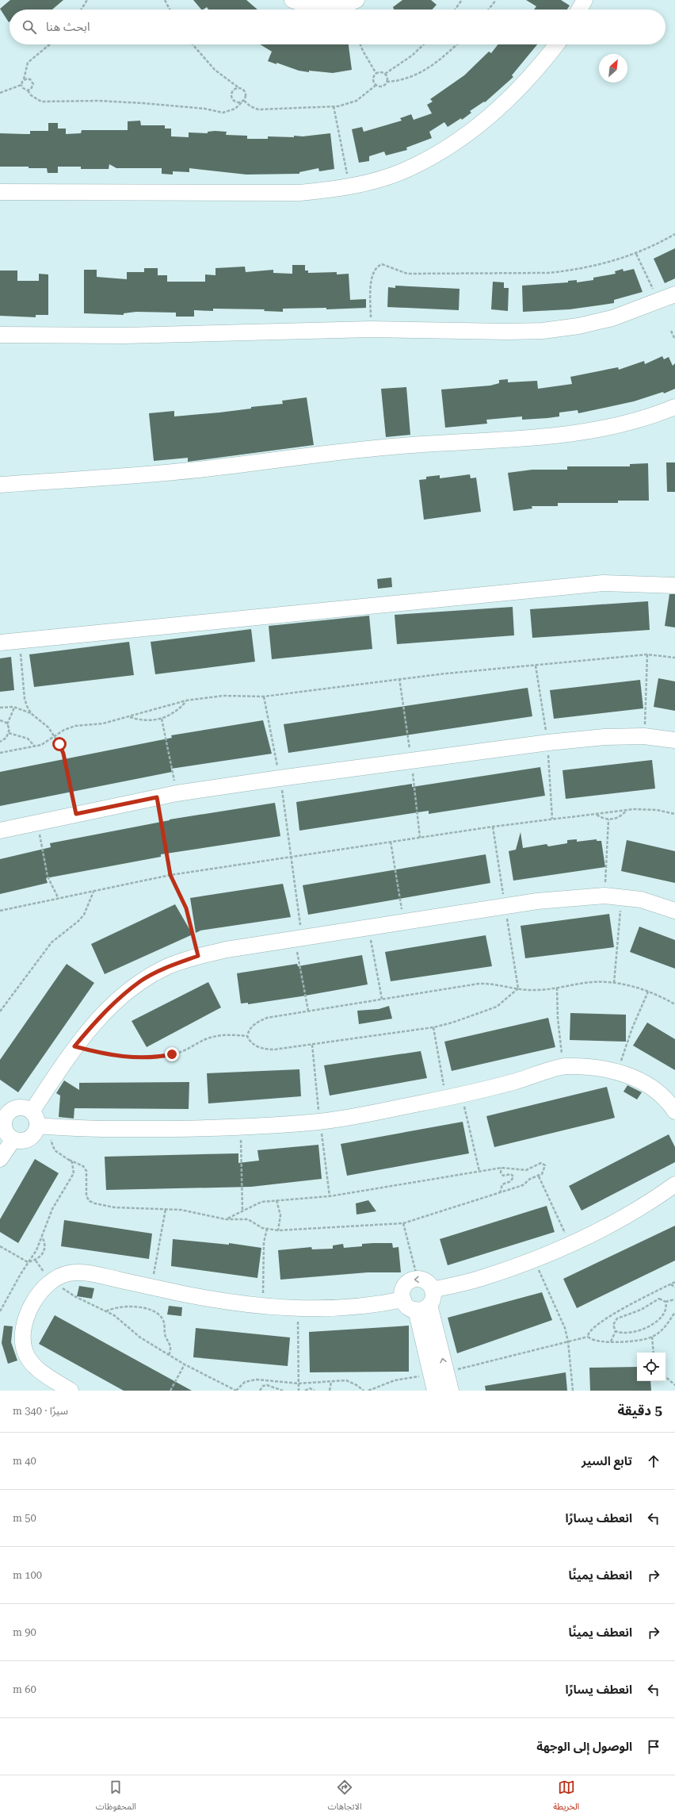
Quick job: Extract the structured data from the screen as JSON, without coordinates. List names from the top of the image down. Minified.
{"north":"top right","page":{"search":"ابحث هنا","heading":["5 دقيقة","سيرًا · 340 m"],"list":[["تابع السير","40 m"],["انعطف يسارًا","50 m"],["انعطف يمينًا","100 m"],["انعطف يمينًا","90 m"],["انعطف يسارًا","60 m"],"الوصول إلى الوجهة"],"nav":["الخريطة","الاتجاهات","المحفوظات"]}}
